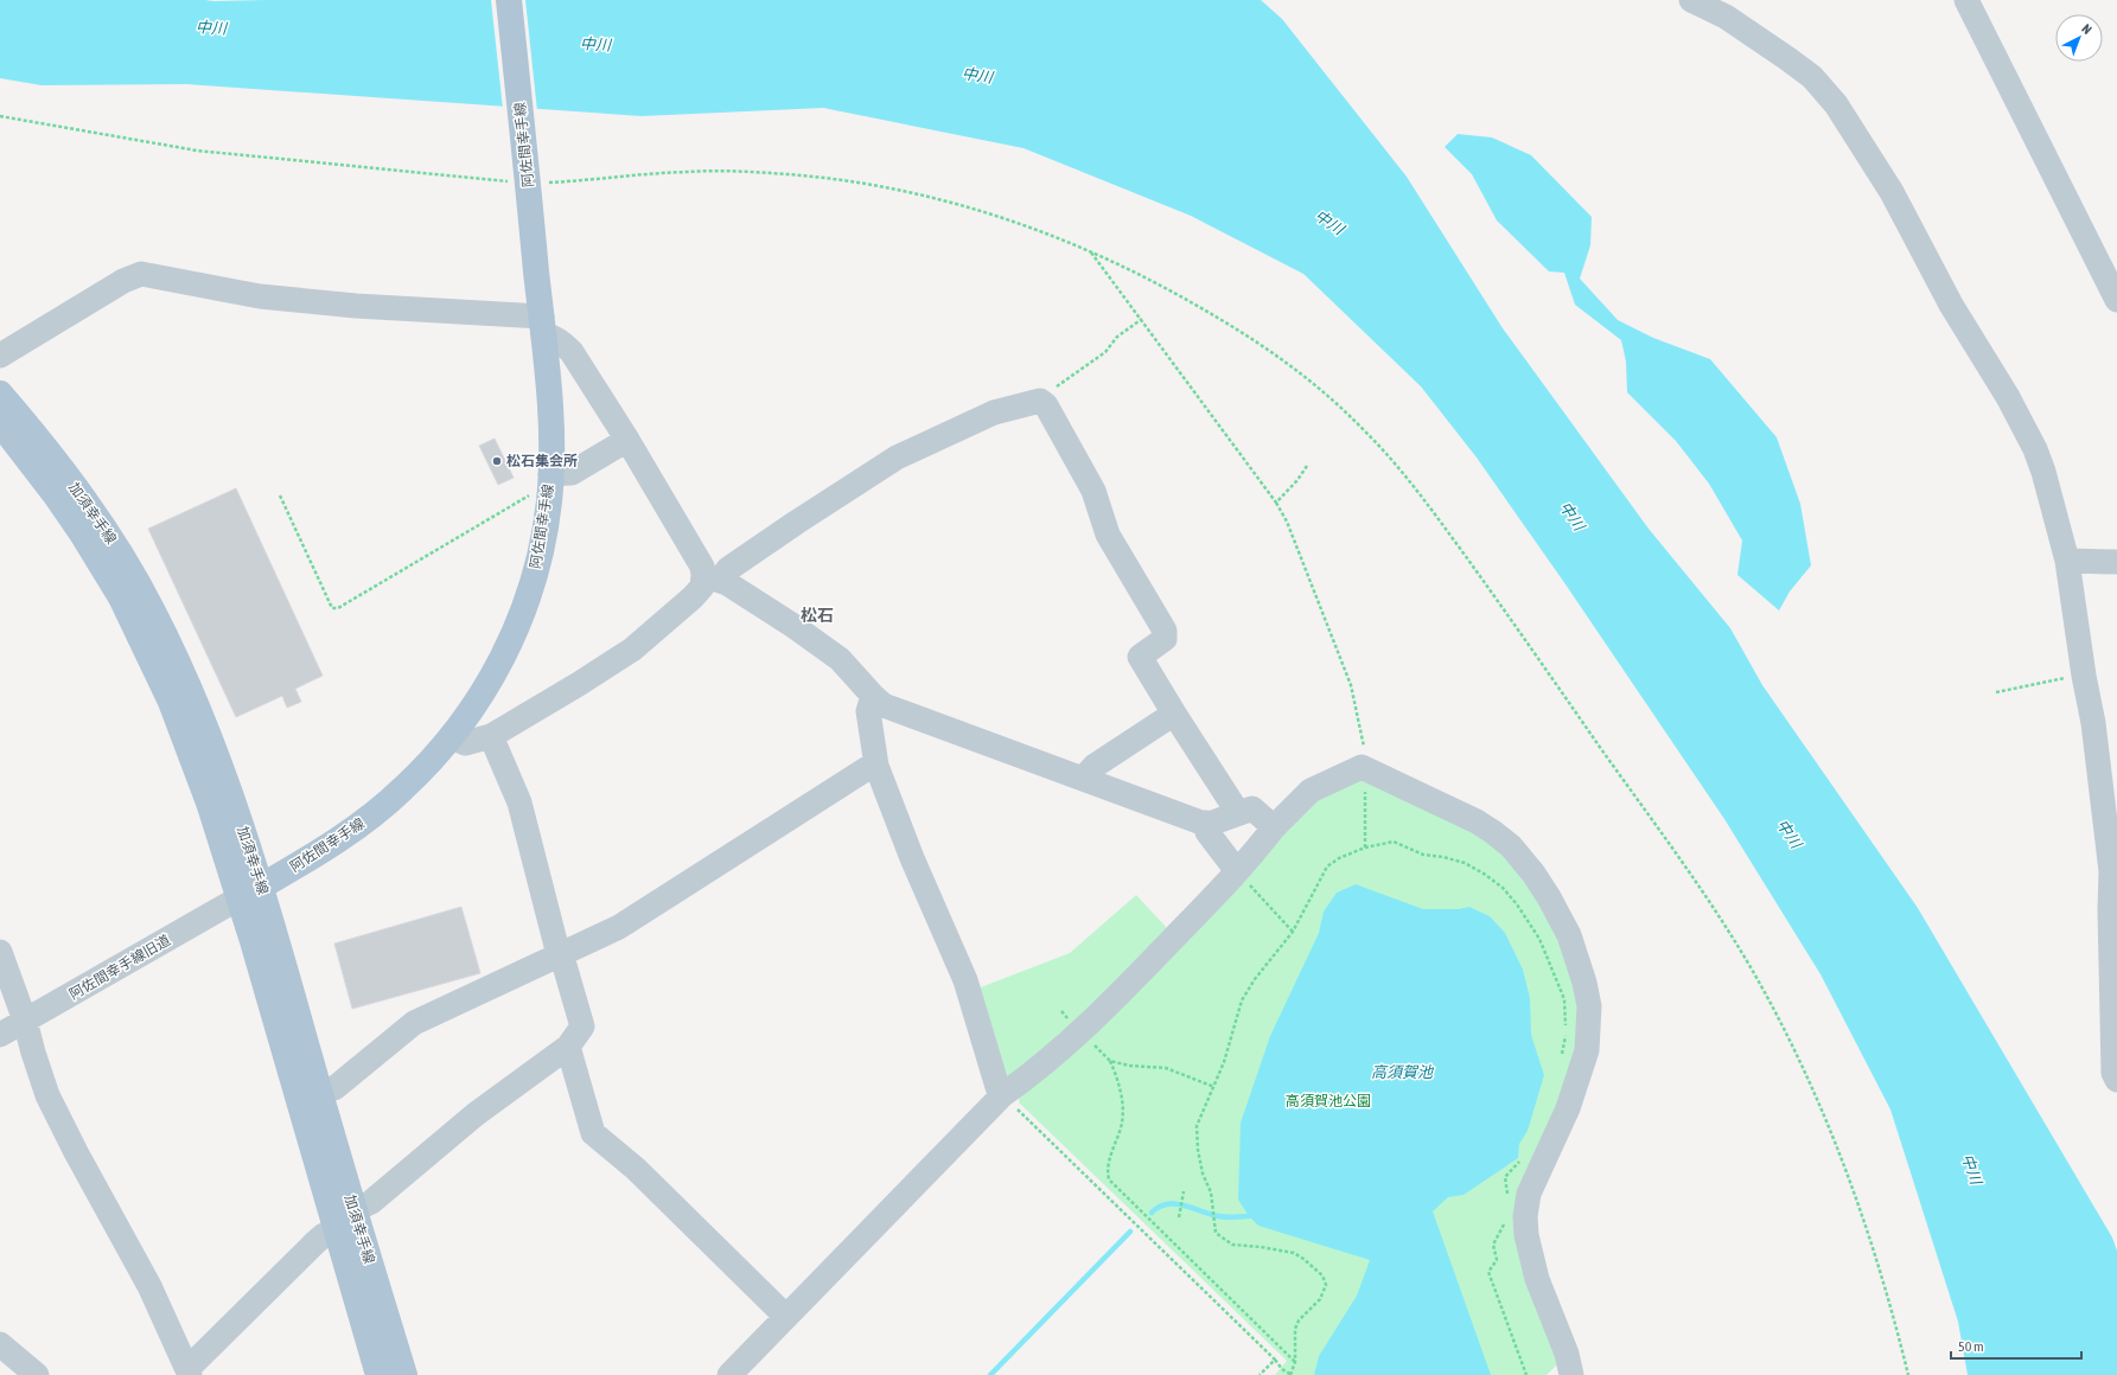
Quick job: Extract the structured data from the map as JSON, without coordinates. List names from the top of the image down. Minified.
{"streets":{"main road":["阿佐間幸手線","加須幸手線"],"street":["阿佐間幸手線旧道"]},"crossings":[["阿佐間幸手線","加須幸手線"],["阿佐間幸手線","阿佐間幸手線旧道"],["加須幸手線","阿佐間幸手線旧道"]],"districts":["松石"],"water":["中川","高須賀池"],"parks":["高須賀池公園"],"places":["松石集会所"],"scale_bar":"50 m","north":"top right"}
